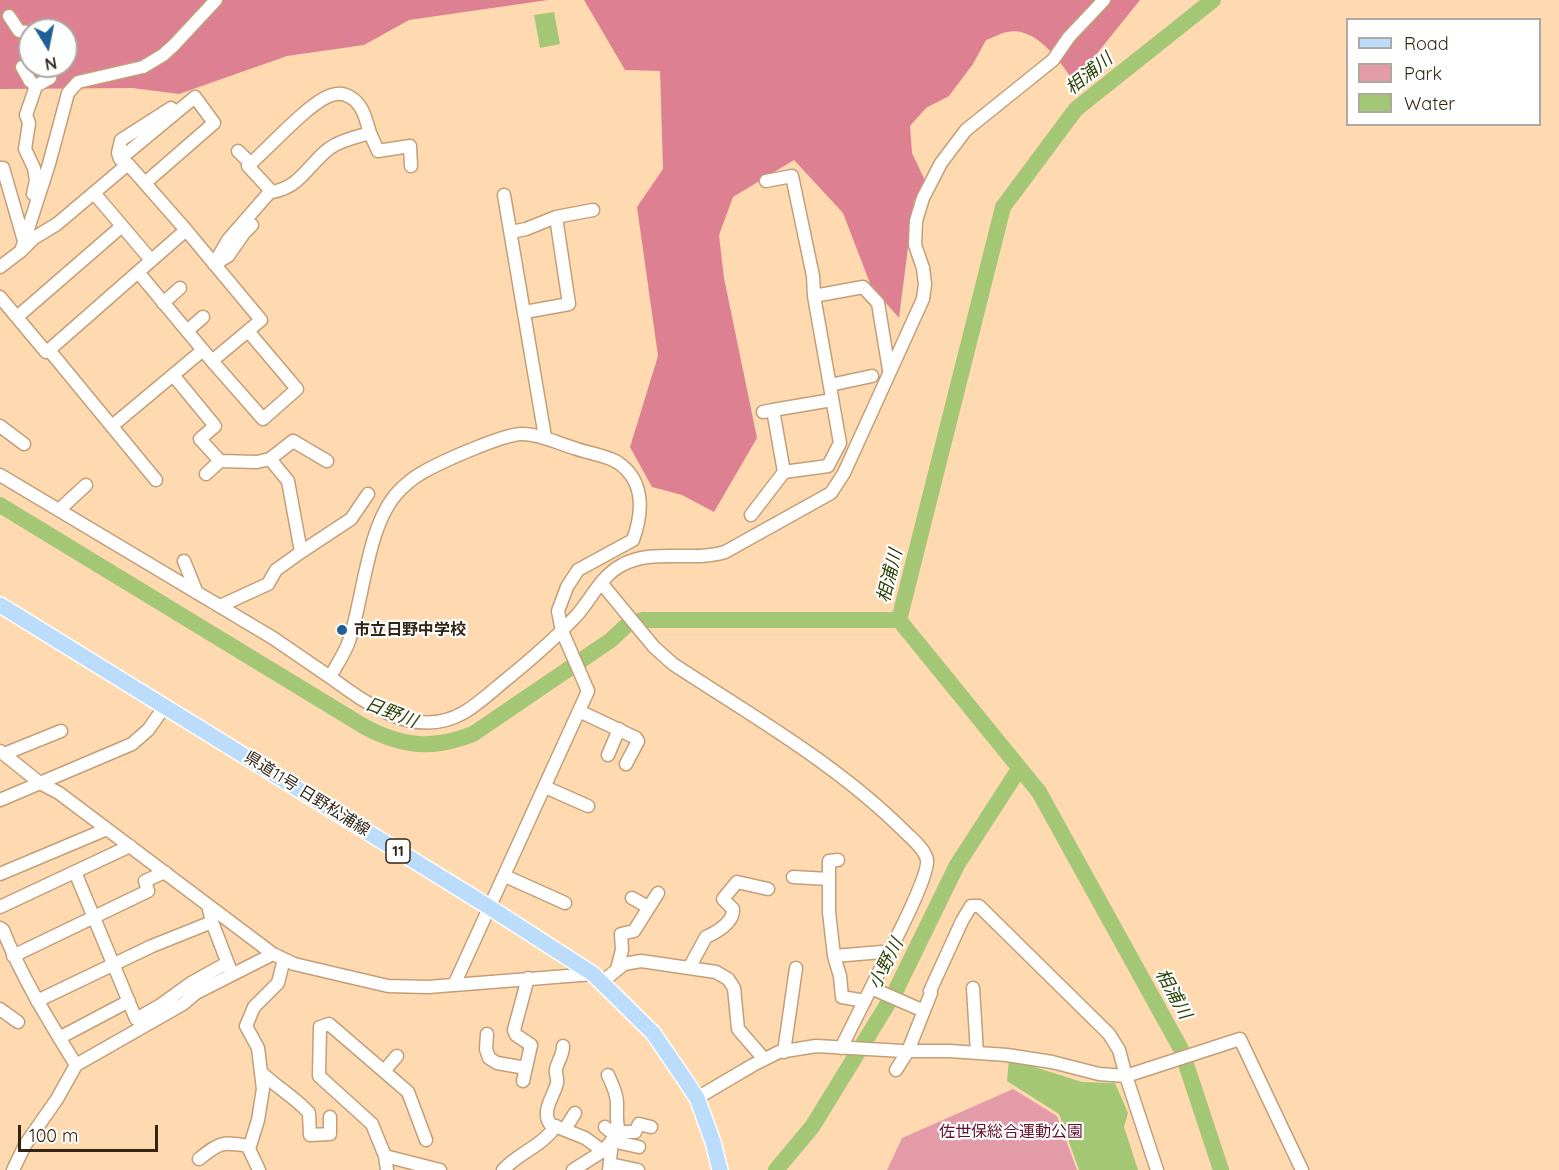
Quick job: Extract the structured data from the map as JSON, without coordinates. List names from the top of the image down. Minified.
{"streets":{"main road":["県道11号 日野松浦線","11"]},"water":["相浦川","日野川","小野川"],"parks":["佐世保総合運動公園"],"places":["市立日野中学校"],"legend":["Road","Park","Water"],"scale_bar":"100 m","north":"bottom"}
